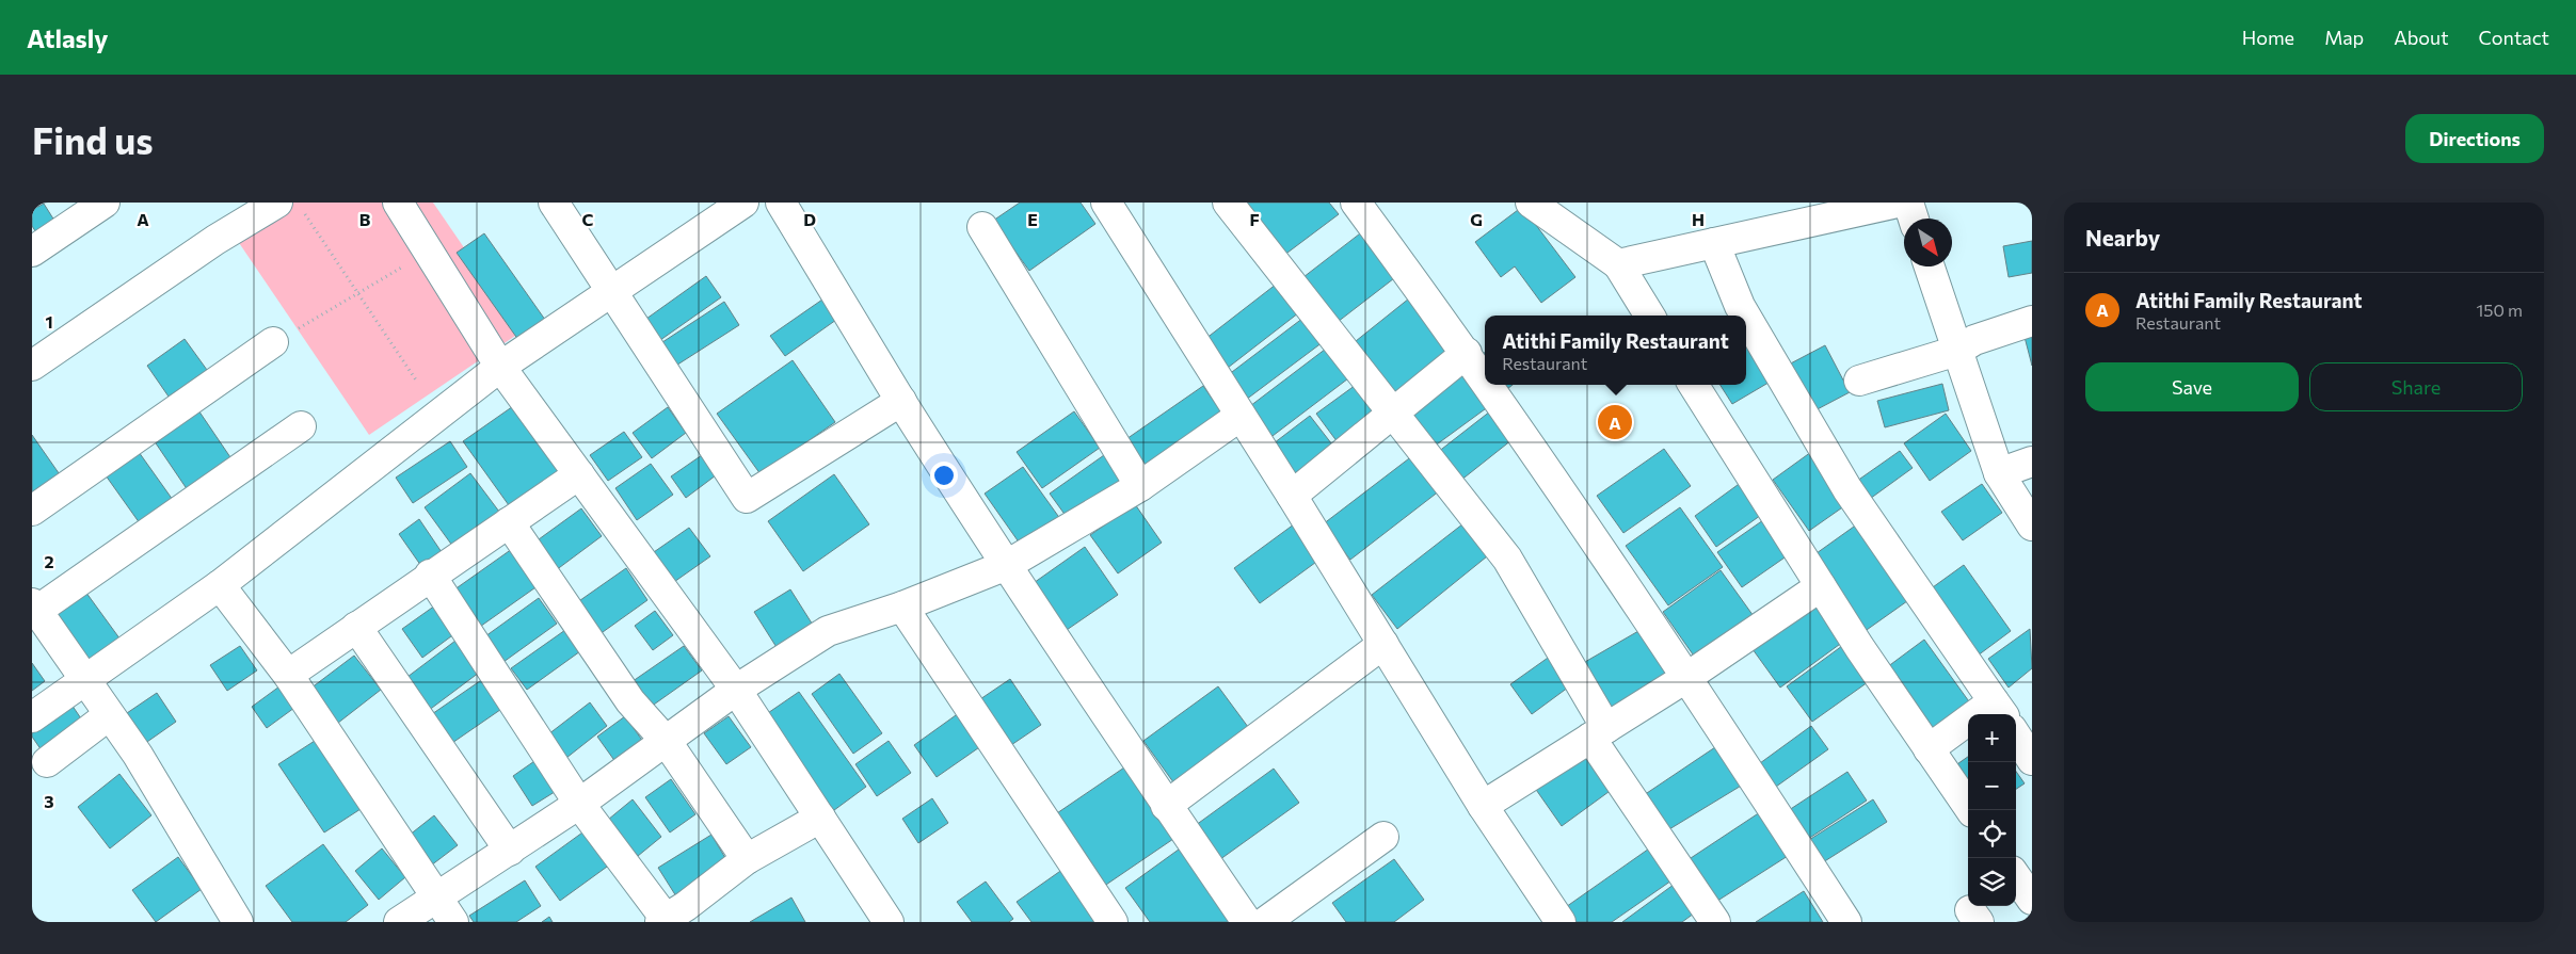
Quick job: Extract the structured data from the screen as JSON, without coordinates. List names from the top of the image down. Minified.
{"north":"bottom right","page":{"header":"Atlasly","nav":["Home","Map","About","Contact"],"buttons":["Directions",["Save","Share"]],"title":"Find us","heading":"Nearby","list":[{"mark":"A","name":"Atithi Family Restaurant","note":"Restaurant","value":"150 m"}],"popup":["Atithi Family Restaurant","Restaurant"],"pins":"A","map_buttons":["+","−"]},"grid":{"columns":["A","B","C","D","E","F","G","H"],"rows":["1","2","3"]}}
